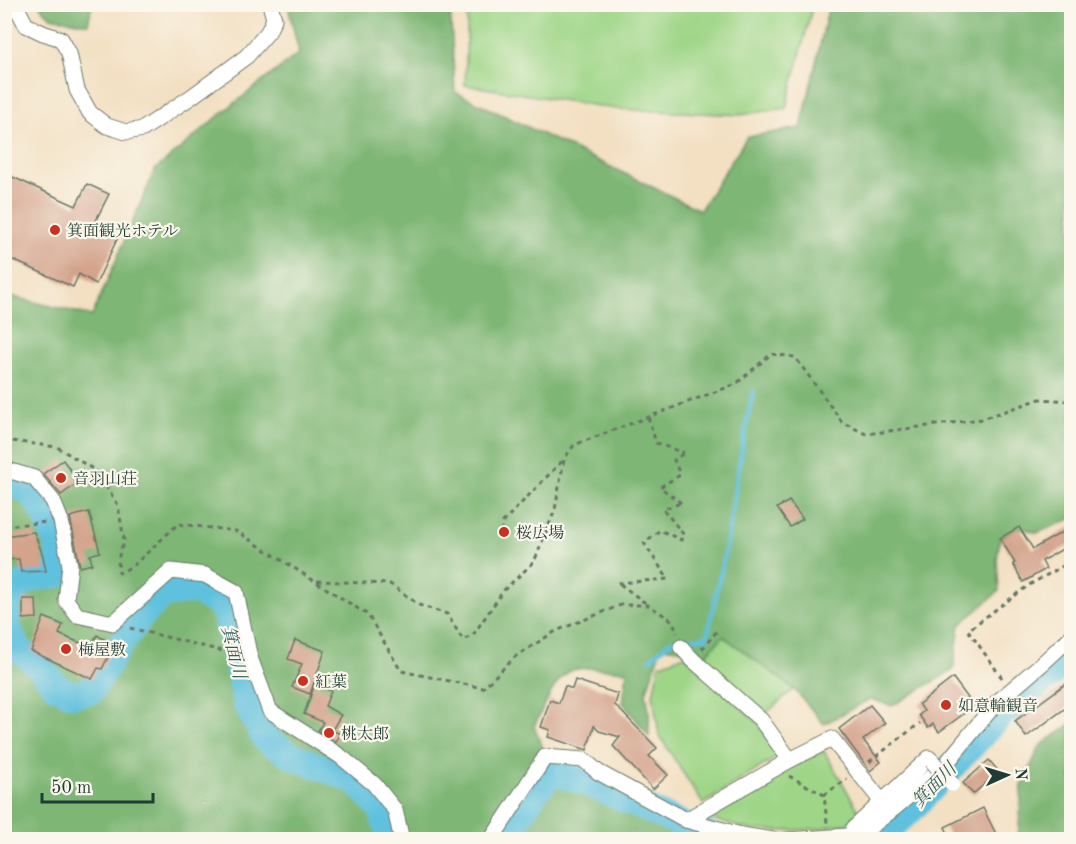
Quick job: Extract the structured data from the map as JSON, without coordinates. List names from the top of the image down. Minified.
{"water":["箕面川"],"places":["箕面観光ホテル","音羽山荘","桜広場","梅屋敷","紅葉","如意輪観音","桃太郎"],"scale_bar":"50 m","north":"right"}
